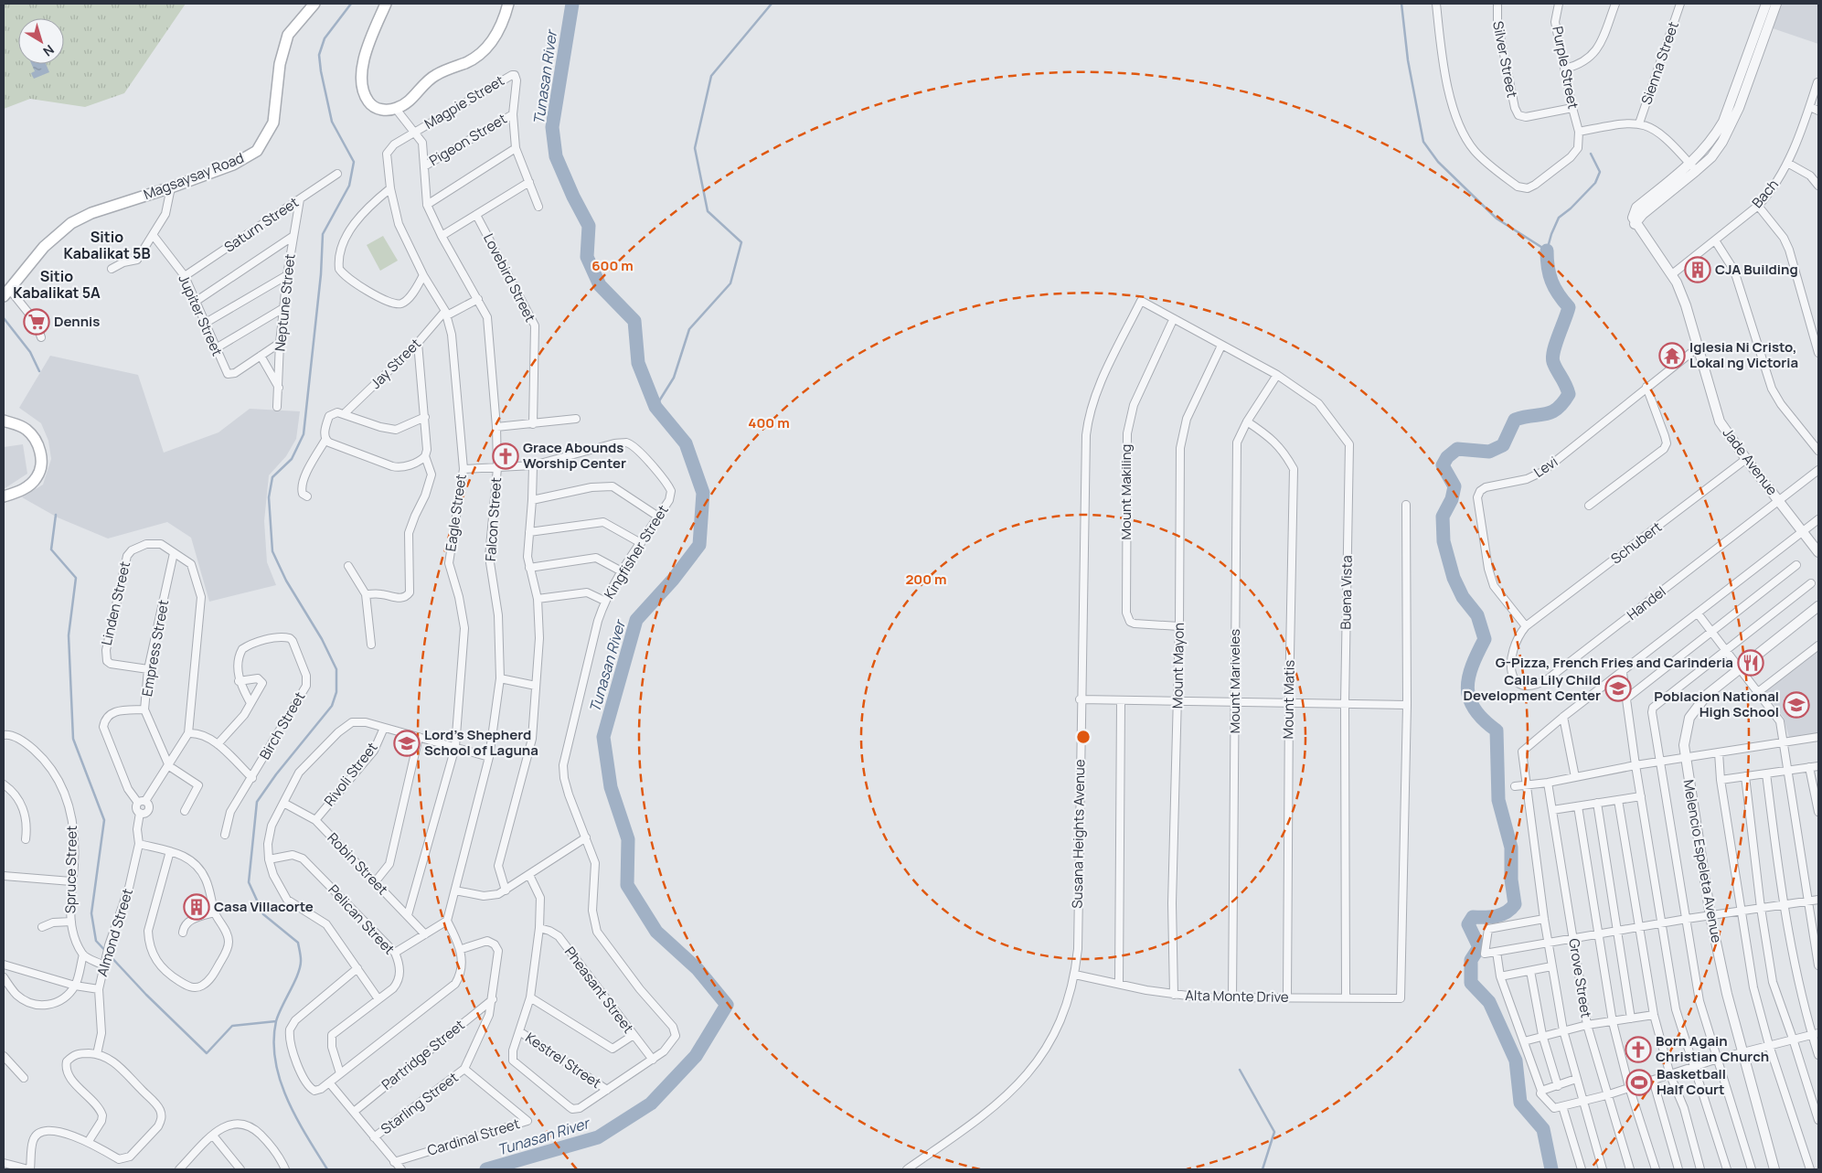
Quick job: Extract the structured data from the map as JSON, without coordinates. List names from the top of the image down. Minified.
{"streets":{"main road":["Magsaysay Road"],"street":["Silver Street","Sienna Street","Purple Street","Magpie Street","Pigeon Street","Bach","Saturn Street","Lovebird Street","Neptune Street","Jupiter Street","Jay Street","Jade Avenue","Levi","Mount Makiling","Eagle Street","Falcon Street","Schubert","Kingfisher Street","Buena Vista","Linden Street","Handel","Empress Street","Mount Mayon","Mount Mariveles","Mount Matis","Birch Street","Rivoli Street","Susana Heights Avenue","Melencio Espeleta Avenue","Robin Street","Spruce Street","Pelican Street","Almond Street","Grove Street","Pheasant Street","Alta Monte Drive","Partridge Street","Kestrel Street","Starling Street","Cardinal Street"]},"crossings":[["Silver Street","Purple Street"],["Magpie Street","Pigeon Street"],["Magpie Street","Eagle Street"],["Magpie Street","Falcon Street"],["Pigeon Street","Falcon Street"],["Bach","Jade Avenue"],["Saturn Street","Neptune Street"],["Saturn Street","Jupiter Street"],["Jay Street","Eagle Street"],["Jade Avenue","Levi"],["Jade Avenue","Schubert"],["Jade Avenue","Handel"],["Levi","Schubert"],["Levi","Handel"],["Mount Makiling","Buena Vista"],["Mount Makiling","Mount Mayon"],["Eagle Street","Falcon Street"],["Eagle Street","Kingfisher Street"],["Eagle Street","Robin Street"],["Falcon Street","Kingfisher Street"],["Schubert","Handel"],["Kingfisher Street","Pheasant Street"],["Buena Vista","Mount Mayon"],["Buena Vista","Mount Mariveles"],["Buena Vista","Susana Heights Avenue"],["Buena Vista","Alta Monte Drive"],["Linden Street","Empress Street"],["Mount Mayon","Alta Monte Drive"],["Mount Mariveles","Mount Matis"],["Mount Mariveles","Alta Monte Drive"],["Mount Matis","Alta Monte Drive"],["Rivoli Street","Robin Street"],["Susana Heights Avenue","Alta Monte Drive"],["Starling Street","Cardinal Street"]],"districts":["Sitio Kabalikat 5B","Sitio Kabalikat 5A"],"water":["Tunasan River"],"places":{"building":["CJA Building","Casa Villacorte"],"supermarket":["Dennis"],"temple":["Iglesia Ni Cristo, Lokal ng Victoria"],"church":["Grace Abounds Worship Center","Born Again Christian Church"],"restaurant":["G-Pizza, French Fries and Carinderia"],"school or university":["Calla Lily Child Development Center","Poblacion National High School","Lord's Shepherd School of Laguna"],"sports":["Basketball Half Court"]},"north":"bottom right","rings":["600 m","400 m","200 m"]}
